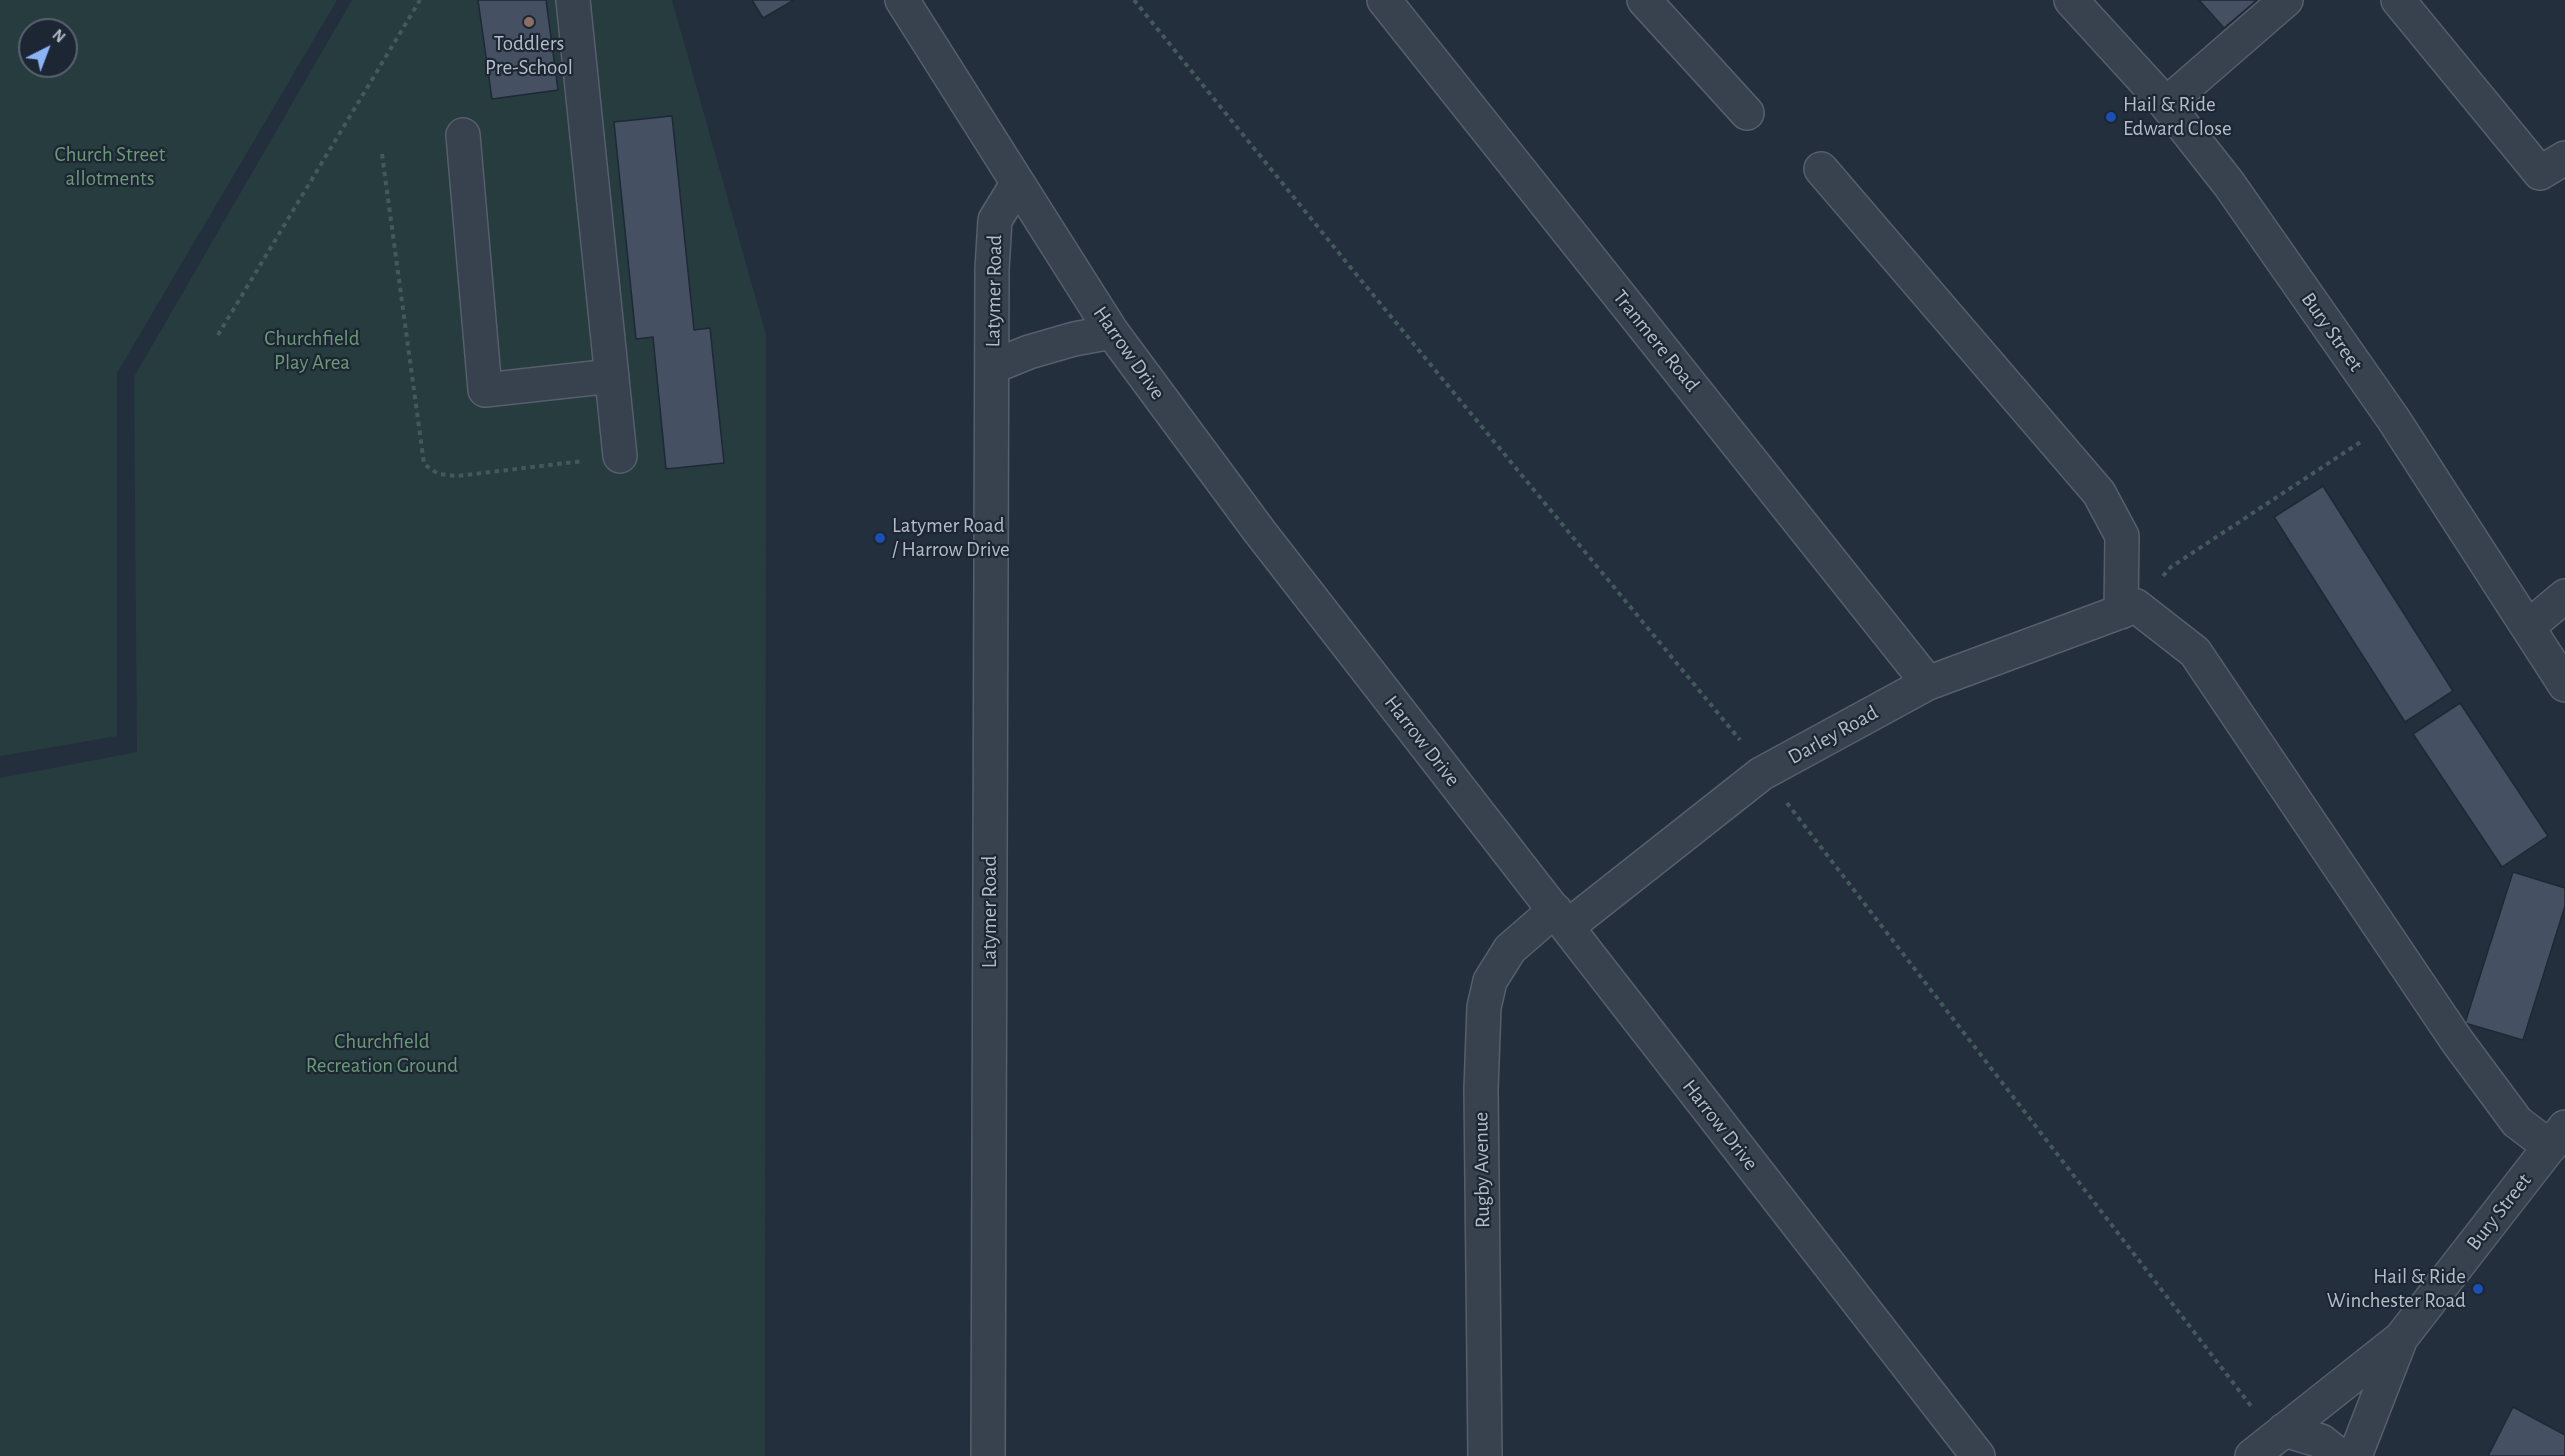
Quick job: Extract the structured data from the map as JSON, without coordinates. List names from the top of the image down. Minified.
{"streets":{"street":["Latymer Road","Bury Street","Tranmere Road","Harrow Drive","Darley Road","Rugby Avenue"]},"crossings":[["Latymer Road","Harrow Drive"],["Tranmere Road","Darley Road"],["Harrow Drive","Darley Road"],["Harrow Drive","Rugby Avenue"],["Darley Road","Rugby Avenue"]],"parks":["Church Street allotments","Churchfield Play Area","Churchfield Recreation Ground"],"places":["Toddlers Pre-School","Hail & Ride Edward Close","Latymer Road / Harrow Drive","Hail & Ride Winchester Road"],"north":"top right"}
